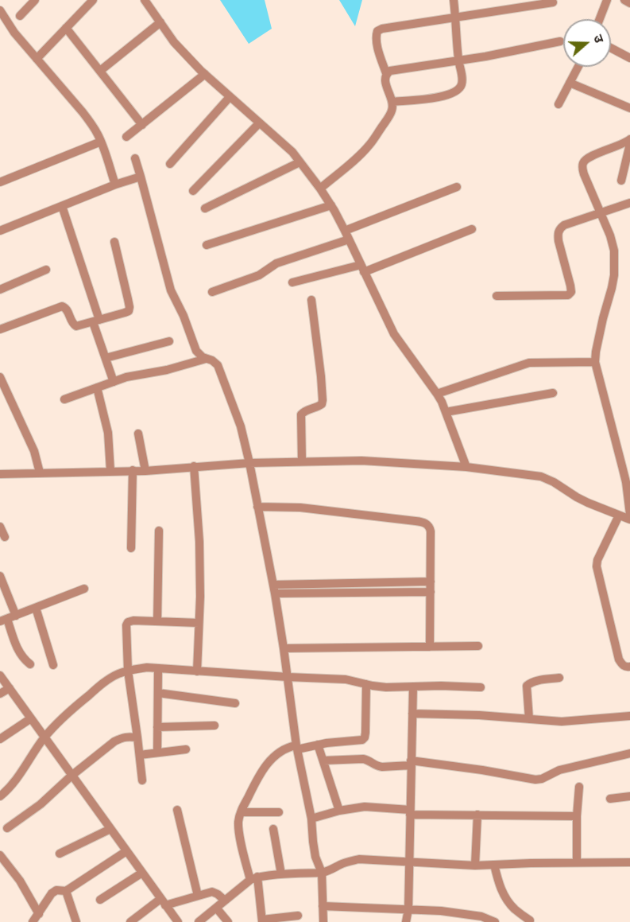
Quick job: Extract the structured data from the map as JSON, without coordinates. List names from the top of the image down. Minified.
{"north":"right"}
